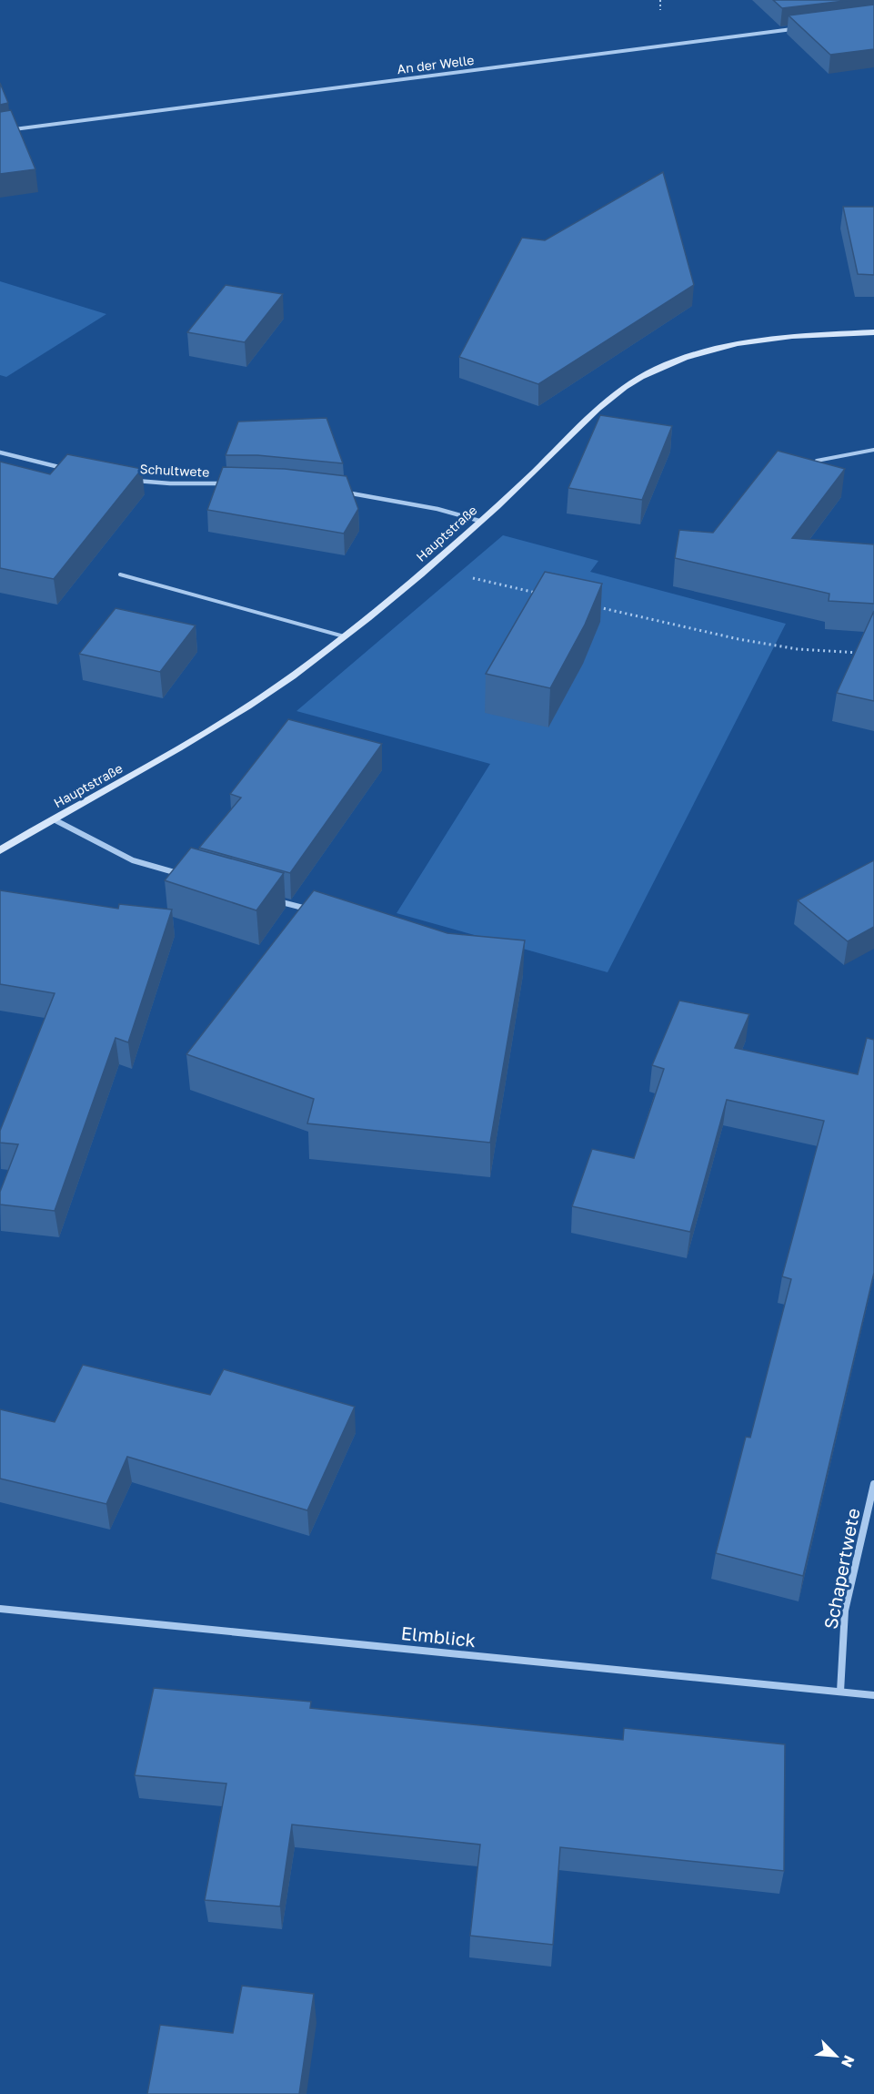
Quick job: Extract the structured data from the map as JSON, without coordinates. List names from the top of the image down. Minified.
{"streets":{"street":["An der Welle","Schultwete","Hauptstraße","Schapertwete","Elmblick"]},"crossings":[["Schapertwete","Elmblick"]],"north":"bottom right"}
